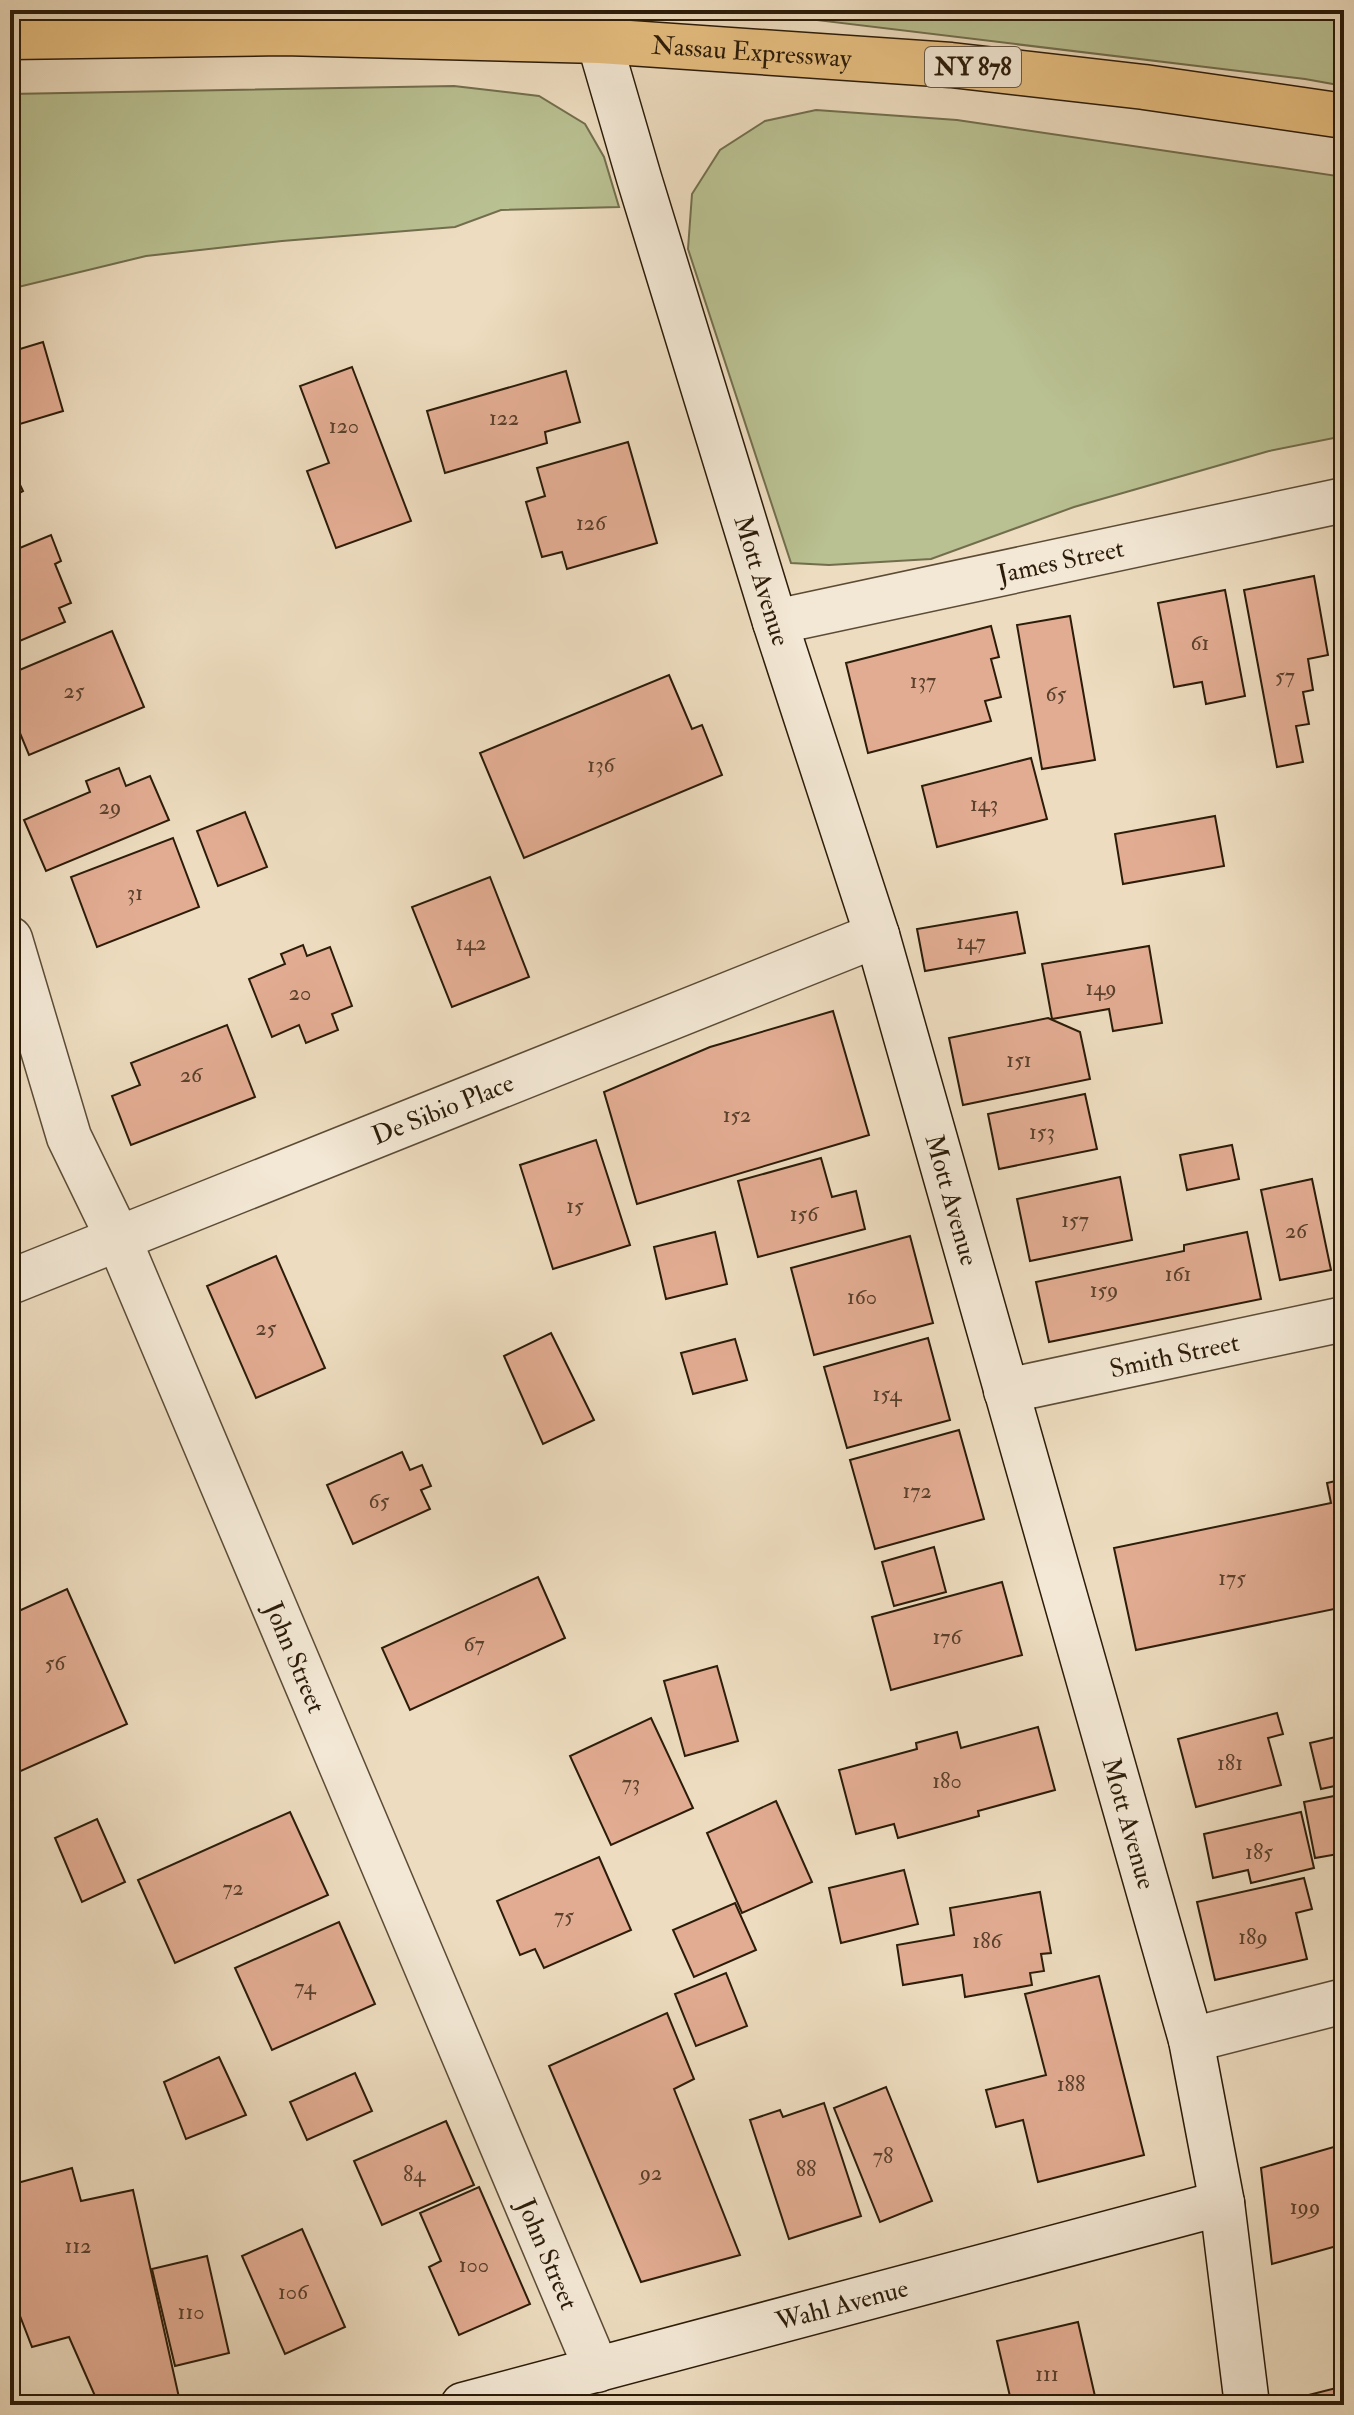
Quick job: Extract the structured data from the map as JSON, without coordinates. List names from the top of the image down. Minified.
{"streets":{"highway":["Nassau Expressway","NY 878"],"street":["James Street","Mott Avenue","De Sibio Place","Smith Street","John Street","Wahl Avenue"]},"crossings":[["Nassau Expressway","Mott Avenue"],["James Street","Mott Avenue"],["Mott Avenue","De Sibio Place"],["Mott Avenue","Smith Street"],["Mott Avenue","Wahl Avenue"],["De Sibio Place","John Street"],["John Street","Wahl Avenue"]],"house_numbers":["122","120","126","61","57","137","25","65","136","143","29","31","147","142","149","20","151","26","152","153","15","156","157","26","161","159","160","25","154","172","65","175","176","67","56","181","180","73","185","72","75","189","186","74","188","78","88","92","84","199","112","100","106","110","111"]}
